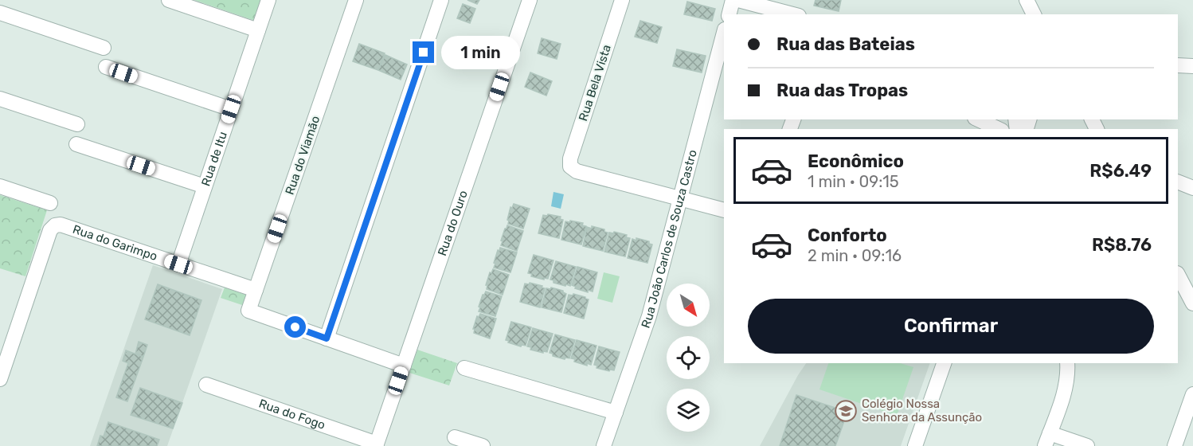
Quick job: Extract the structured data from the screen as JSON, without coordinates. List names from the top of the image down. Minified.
{"streets":{"street":["Rua Bela Vista","Rua do Viamão","Rua de Itu","Rua do Ouro","Rua João Carlos de Souza Castro","Rua do Garimpo","Rua do Fogo"]},"crossings":[["Rua Bela Vista","Rua João Carlos de Souza Castro"],["Rua do Viamão","Rua do Garimpo"],["Rua de Itu","Rua do Garimpo"],["Rua do Ouro","Rua do Fogo"]],"places":{"school or university":["Colégio Nossa Senhora da Assunção"]},"north":"bottom right","page":{"banner":["Rua das Bateias","Rua das Tropas"],"bubble":"1 min","list":[{"name":"Econômico","note":"1 min · 09:15","value":"R$6.49"},{"name":"Conforto","note":"2 min · 09:16","value":"R$8.76"}],"buttons":"Confirmar"}}
